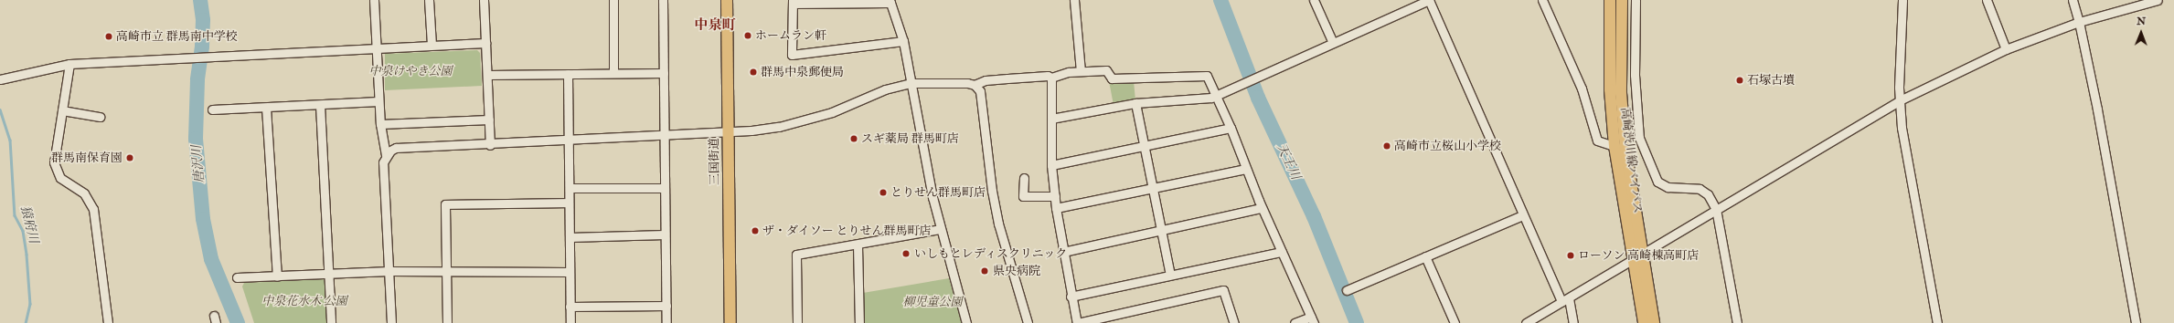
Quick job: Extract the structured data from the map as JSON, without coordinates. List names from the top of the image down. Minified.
{"streets":{"main road":["高崎渋川線バイパス","三国街道"]},"districts":["中泉町"],"water":["天王川","唐沢川","猿府川"],"parks":["中泉けやき公園","中泉花水木 公園","柳児童公園"],"places":["ホームラン軒","高崎市立 群馬南中学校","群馬中泉郵便局","石塚古墳","スギ薬局 群馬町店","高崎市立桜山小学校","群馬南保育園","とりせん群馬町店","ザ・ダイソー とりせん群馬町店","いしもとレディスクリニック","ローソン 高崎棟高町店","県央病院"],"north":"top"}
